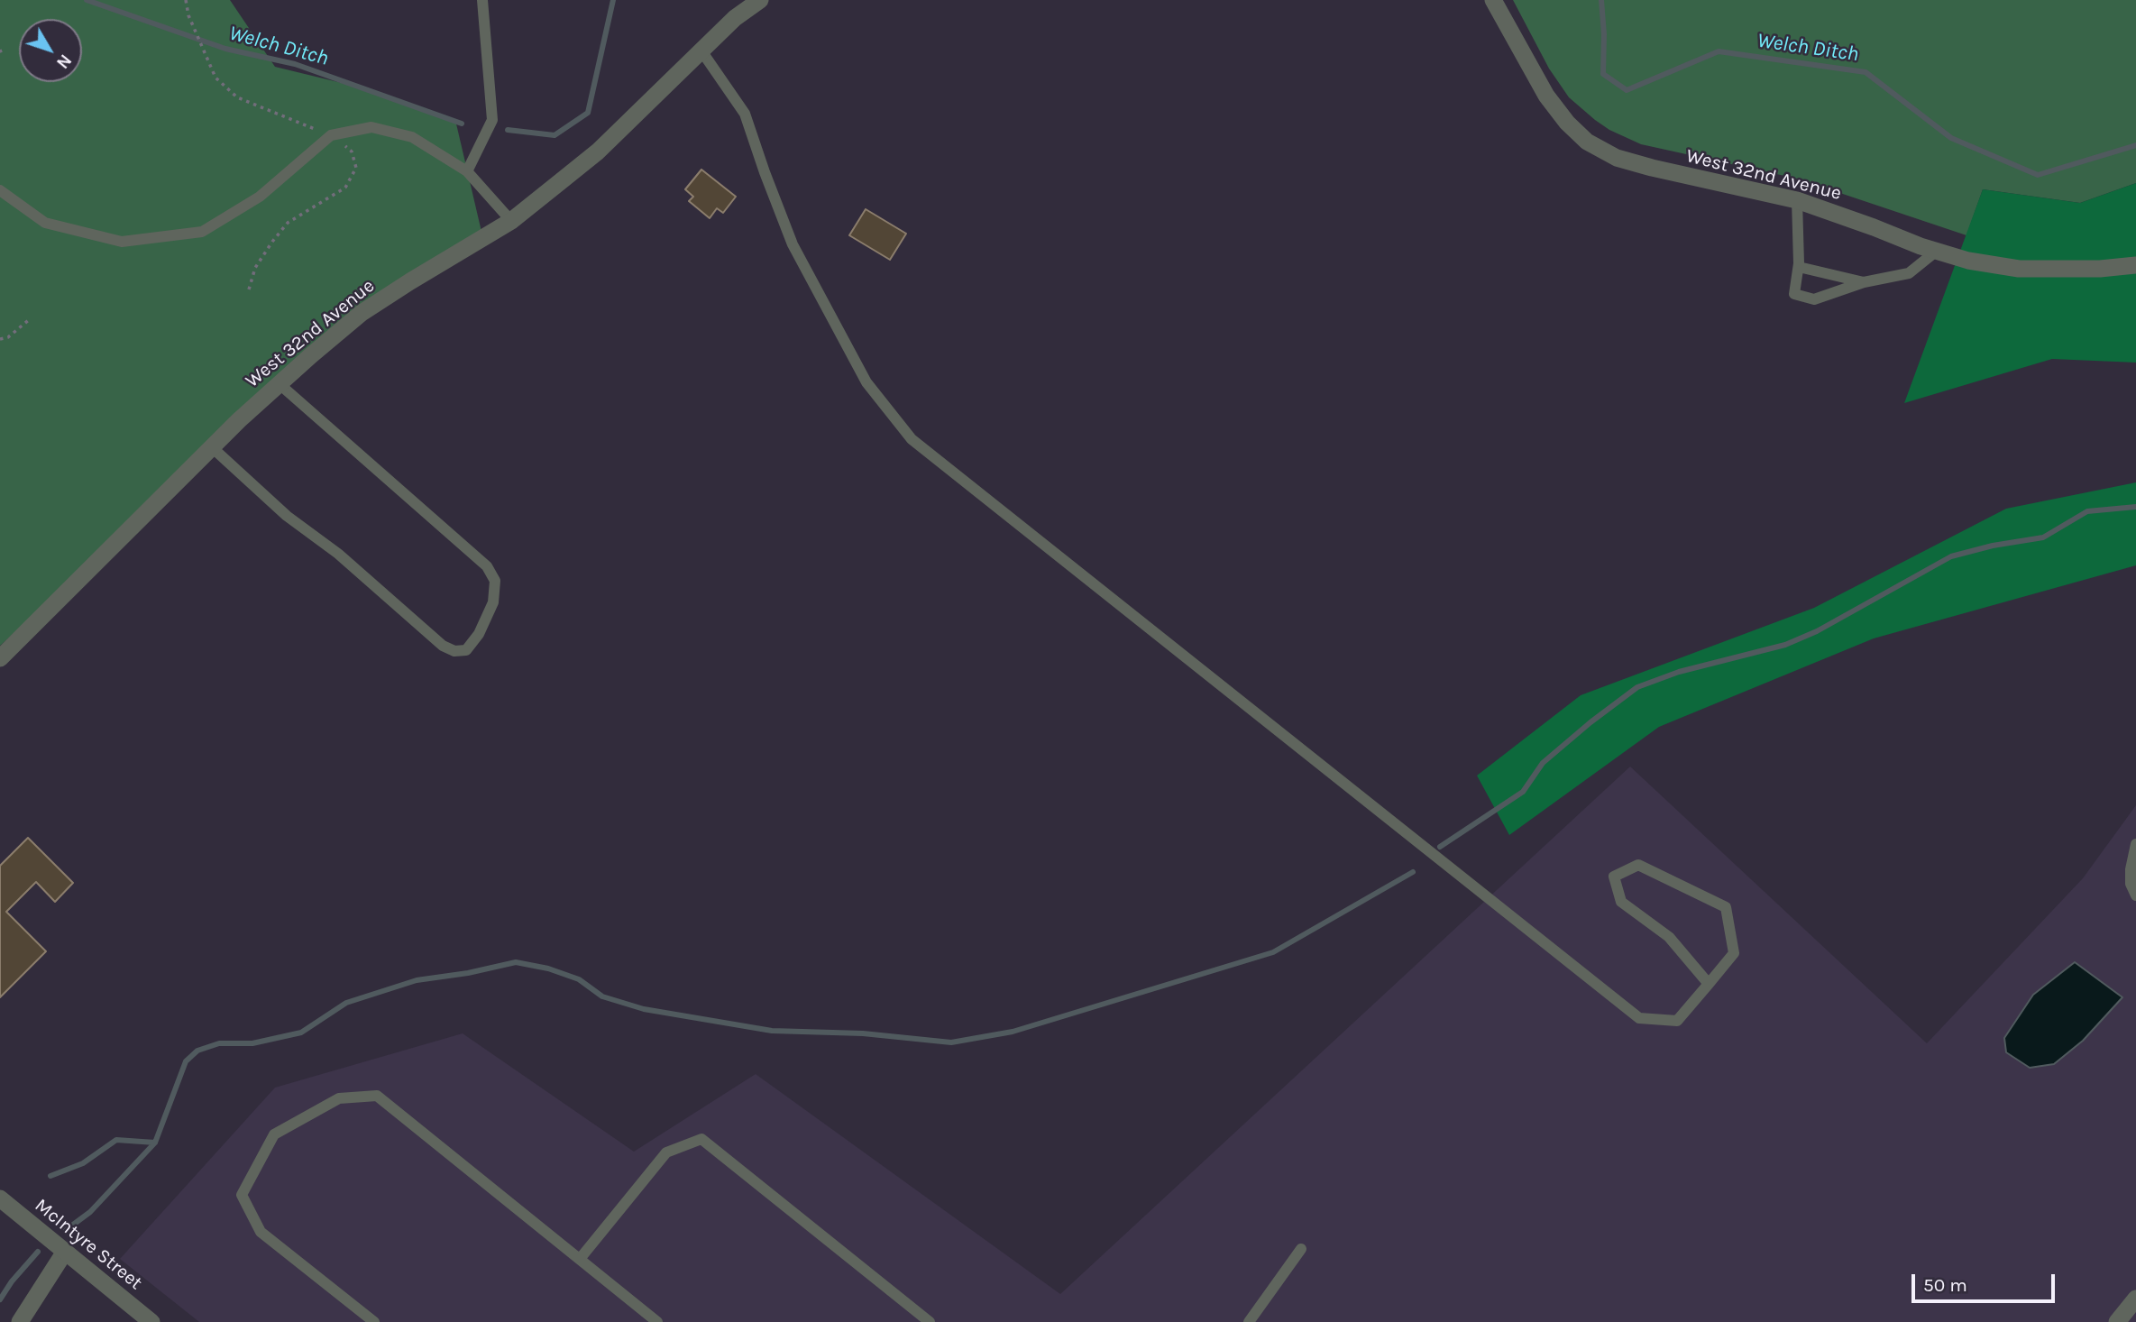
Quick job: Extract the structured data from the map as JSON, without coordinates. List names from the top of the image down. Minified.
{"streets":{"street":["West 32nd Avenue","McIntyre Street"]},"water":["Welch Ditch"],"scale_bar":"50 m","north":"bottom right"}
